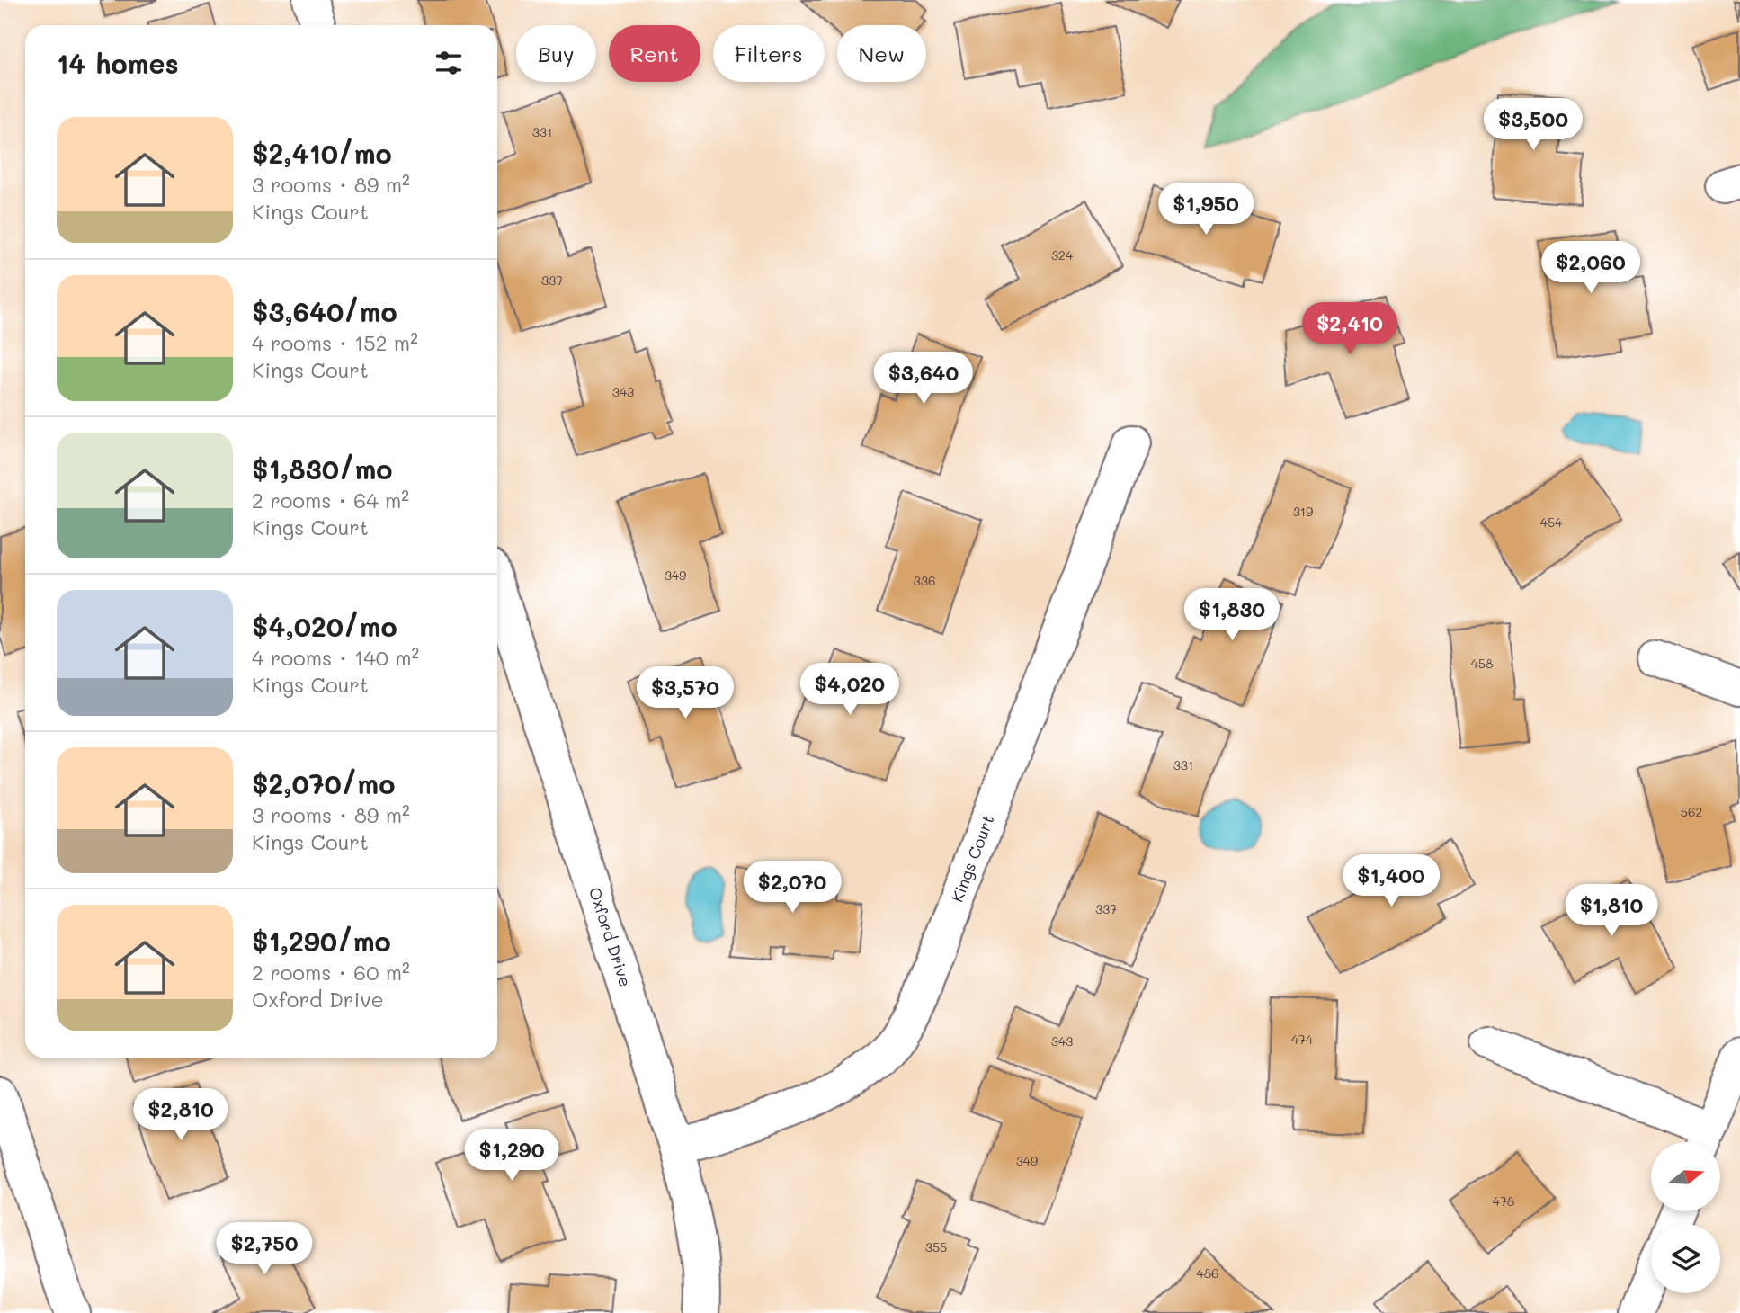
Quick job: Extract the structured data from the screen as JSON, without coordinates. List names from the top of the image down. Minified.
{"streets":{"street":["Kings Court","Oxford Drive"]},"crossings":[["Kings Court","Oxford Drive"]],"house_numbers":["331","324","337","343","319","454","349","336","458","331","562","337","474","343","349","478","355","486"],"north":"right","page":{"chip":["Buy","Rent","Filters","New"],"heading":"14 homes","price":["$3,500","$1,950","$2,060","$2,410","$3,640","$1,830","$4,020","$3,570","$1,400","$2,070","$1,810","$2,810","$1,290","$2,750"],"list":[{"name":"$2,410/mo","note":"3 rooms · 89 m² · Kings Court"},{"name":"$3,640/mo","note":"4 rooms · 152 m² · Kings Court"},{"name":"$1,830/mo","note":"2 rooms · 64 m² · Kings Court"},{"name":"$4,020/mo","note":"4 rooms · 140 m² · Kings Court"},{"name":"$2,070/mo","note":"3 rooms · 89 m² · Kings Court"},{"name":"$1,290/mo","note":"2 rooms · 60 m² · Oxford Drive"}]}}
